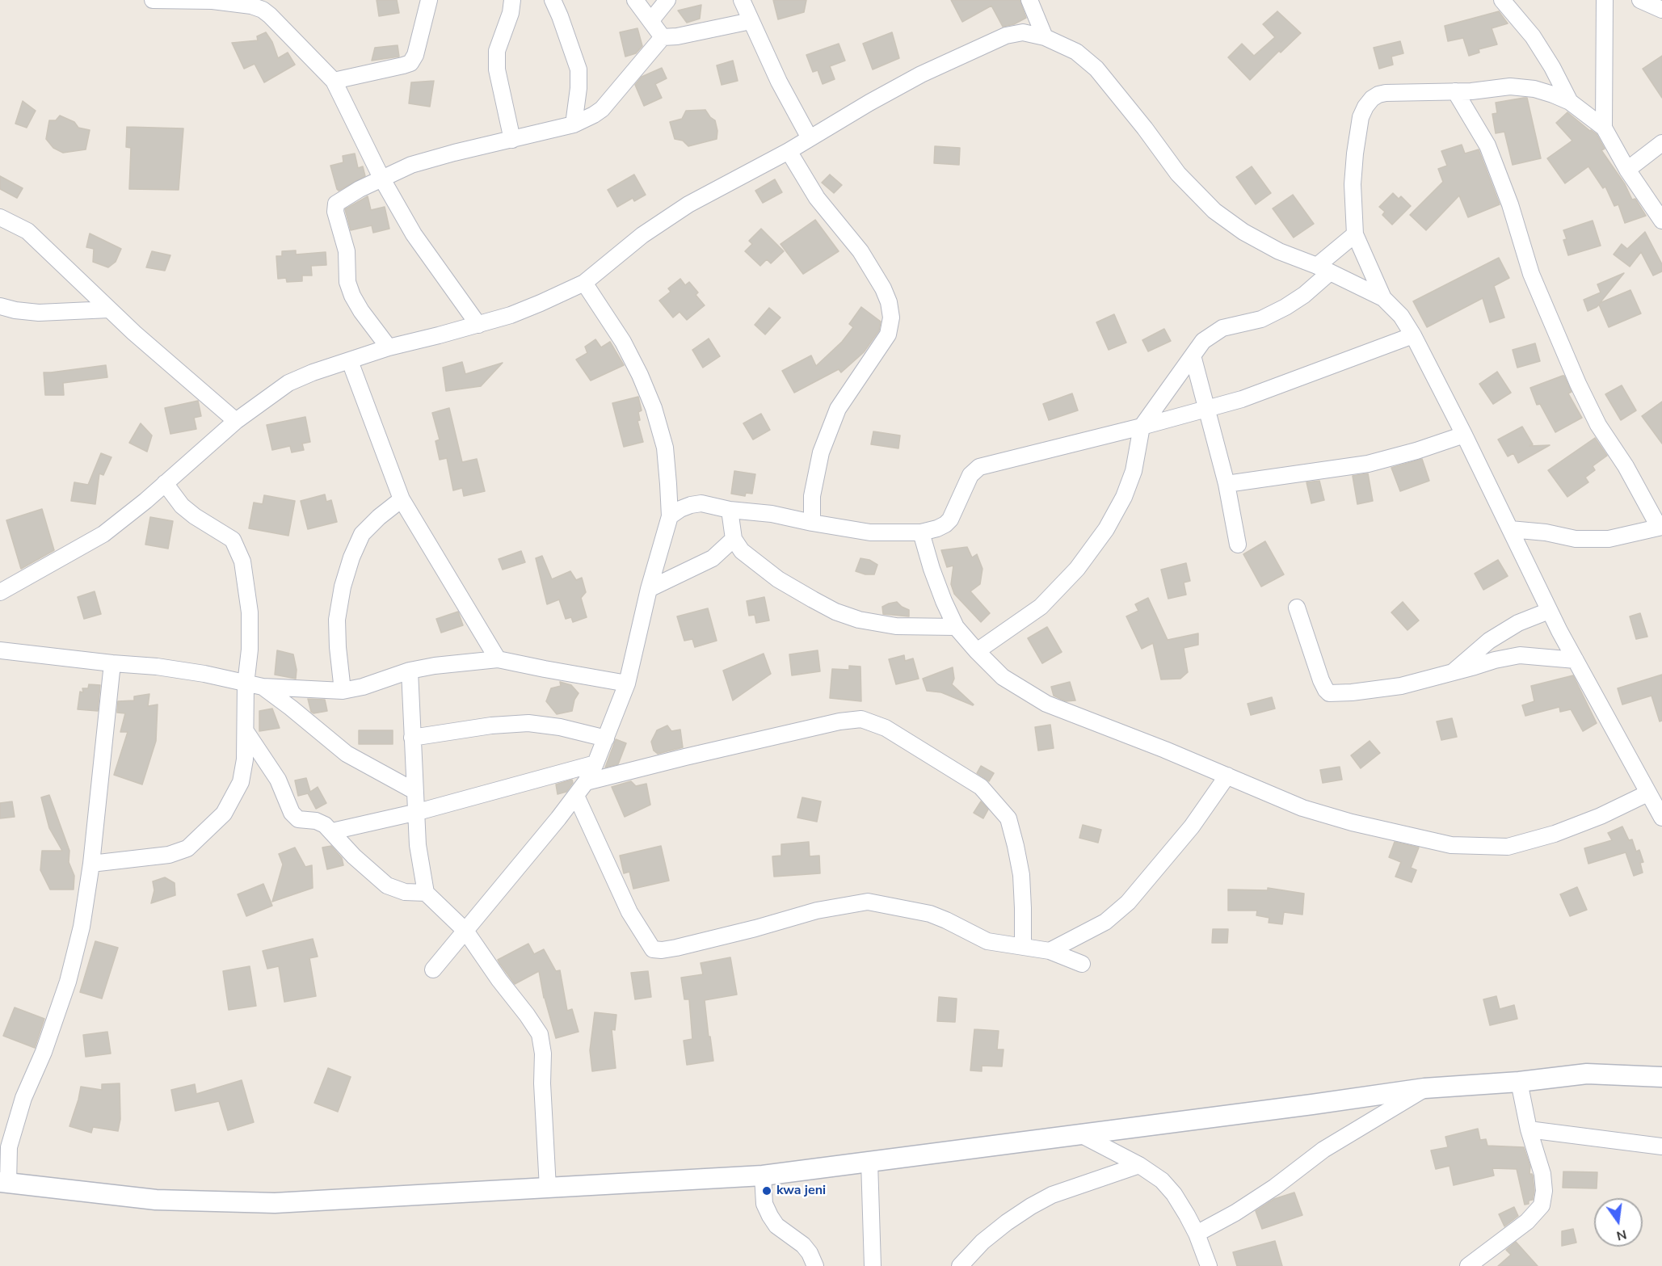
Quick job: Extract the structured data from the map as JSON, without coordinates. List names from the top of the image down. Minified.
{"places":["kwa jeni"],"north":"bottom"}
